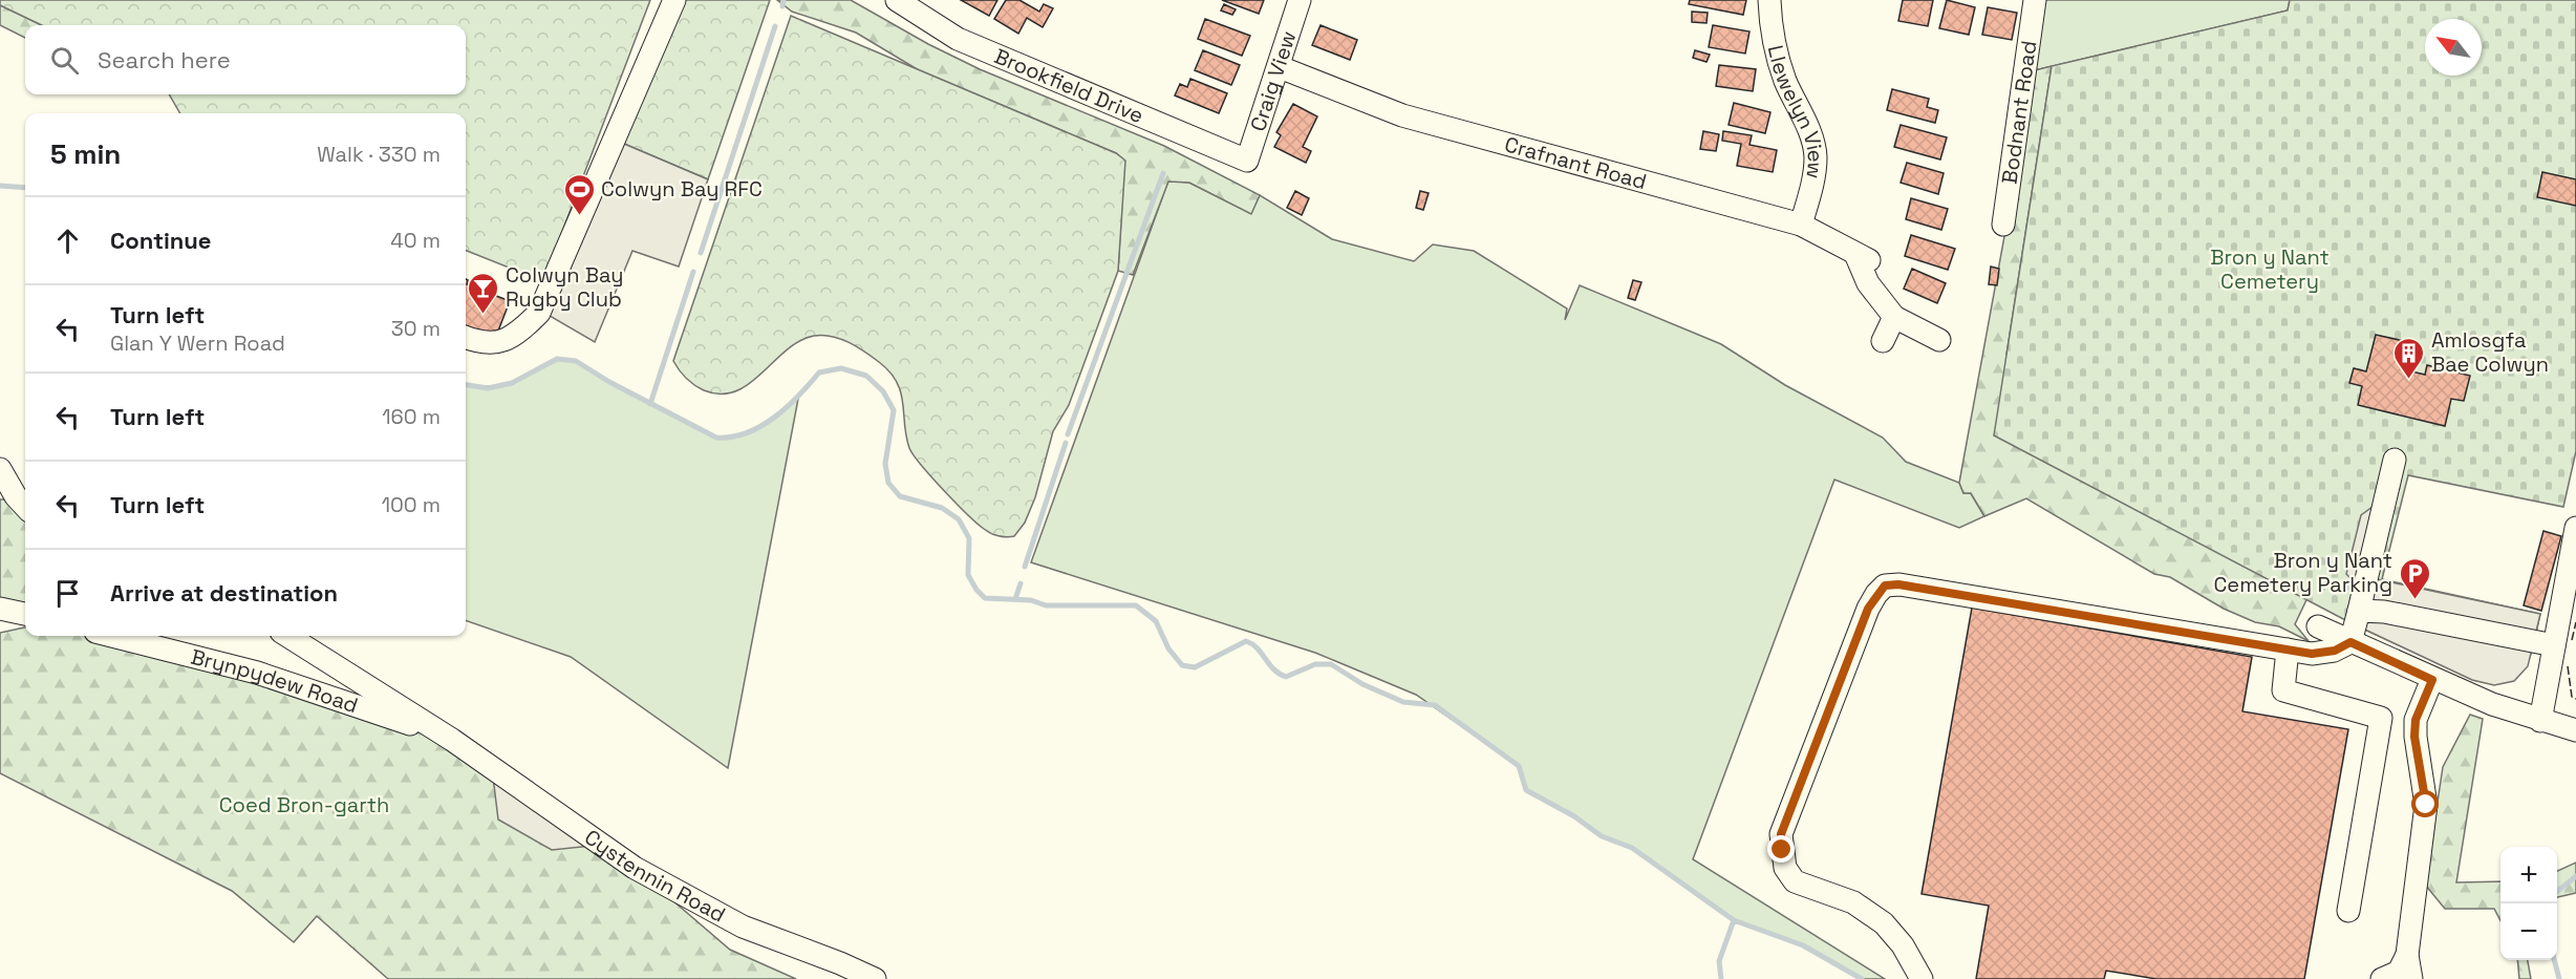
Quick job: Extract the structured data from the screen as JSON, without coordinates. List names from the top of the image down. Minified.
{"streets":{"street":["Craig View","Brookfield Drive","Llewelyn View","Bodnant Road","Crafnant Road","Brynpydew Road","Cystennin Road"]},"crossings":[["Craig View","Brookfield Drive"],["Craig View","Crafnant Road"],["Llewelyn View","Crafnant Road"],["Brynpydew Road","Cystennin Road"]],"parks":["Bron y Nant Cemetery","Coed Bron-garth"],"places":{"sports":["Colwyn Bay RFC"],"bar":["Colwyn Bay Rugby Club"],"building":["Amlosgfa Bae Colwyn"],"parking":["Bron y Nant Cemetery Parking"]},"north":"top left","page":{"search":"Search here","heading":["5 min","Walk · 330 m"],"list":[["Continue","40 m"],["Turn left","Glan Y Wern Road","30 m"],["Turn left","160 m"],["Turn left","100 m"],"Arrive at destination"],"map_buttons":["+","−"]}}
